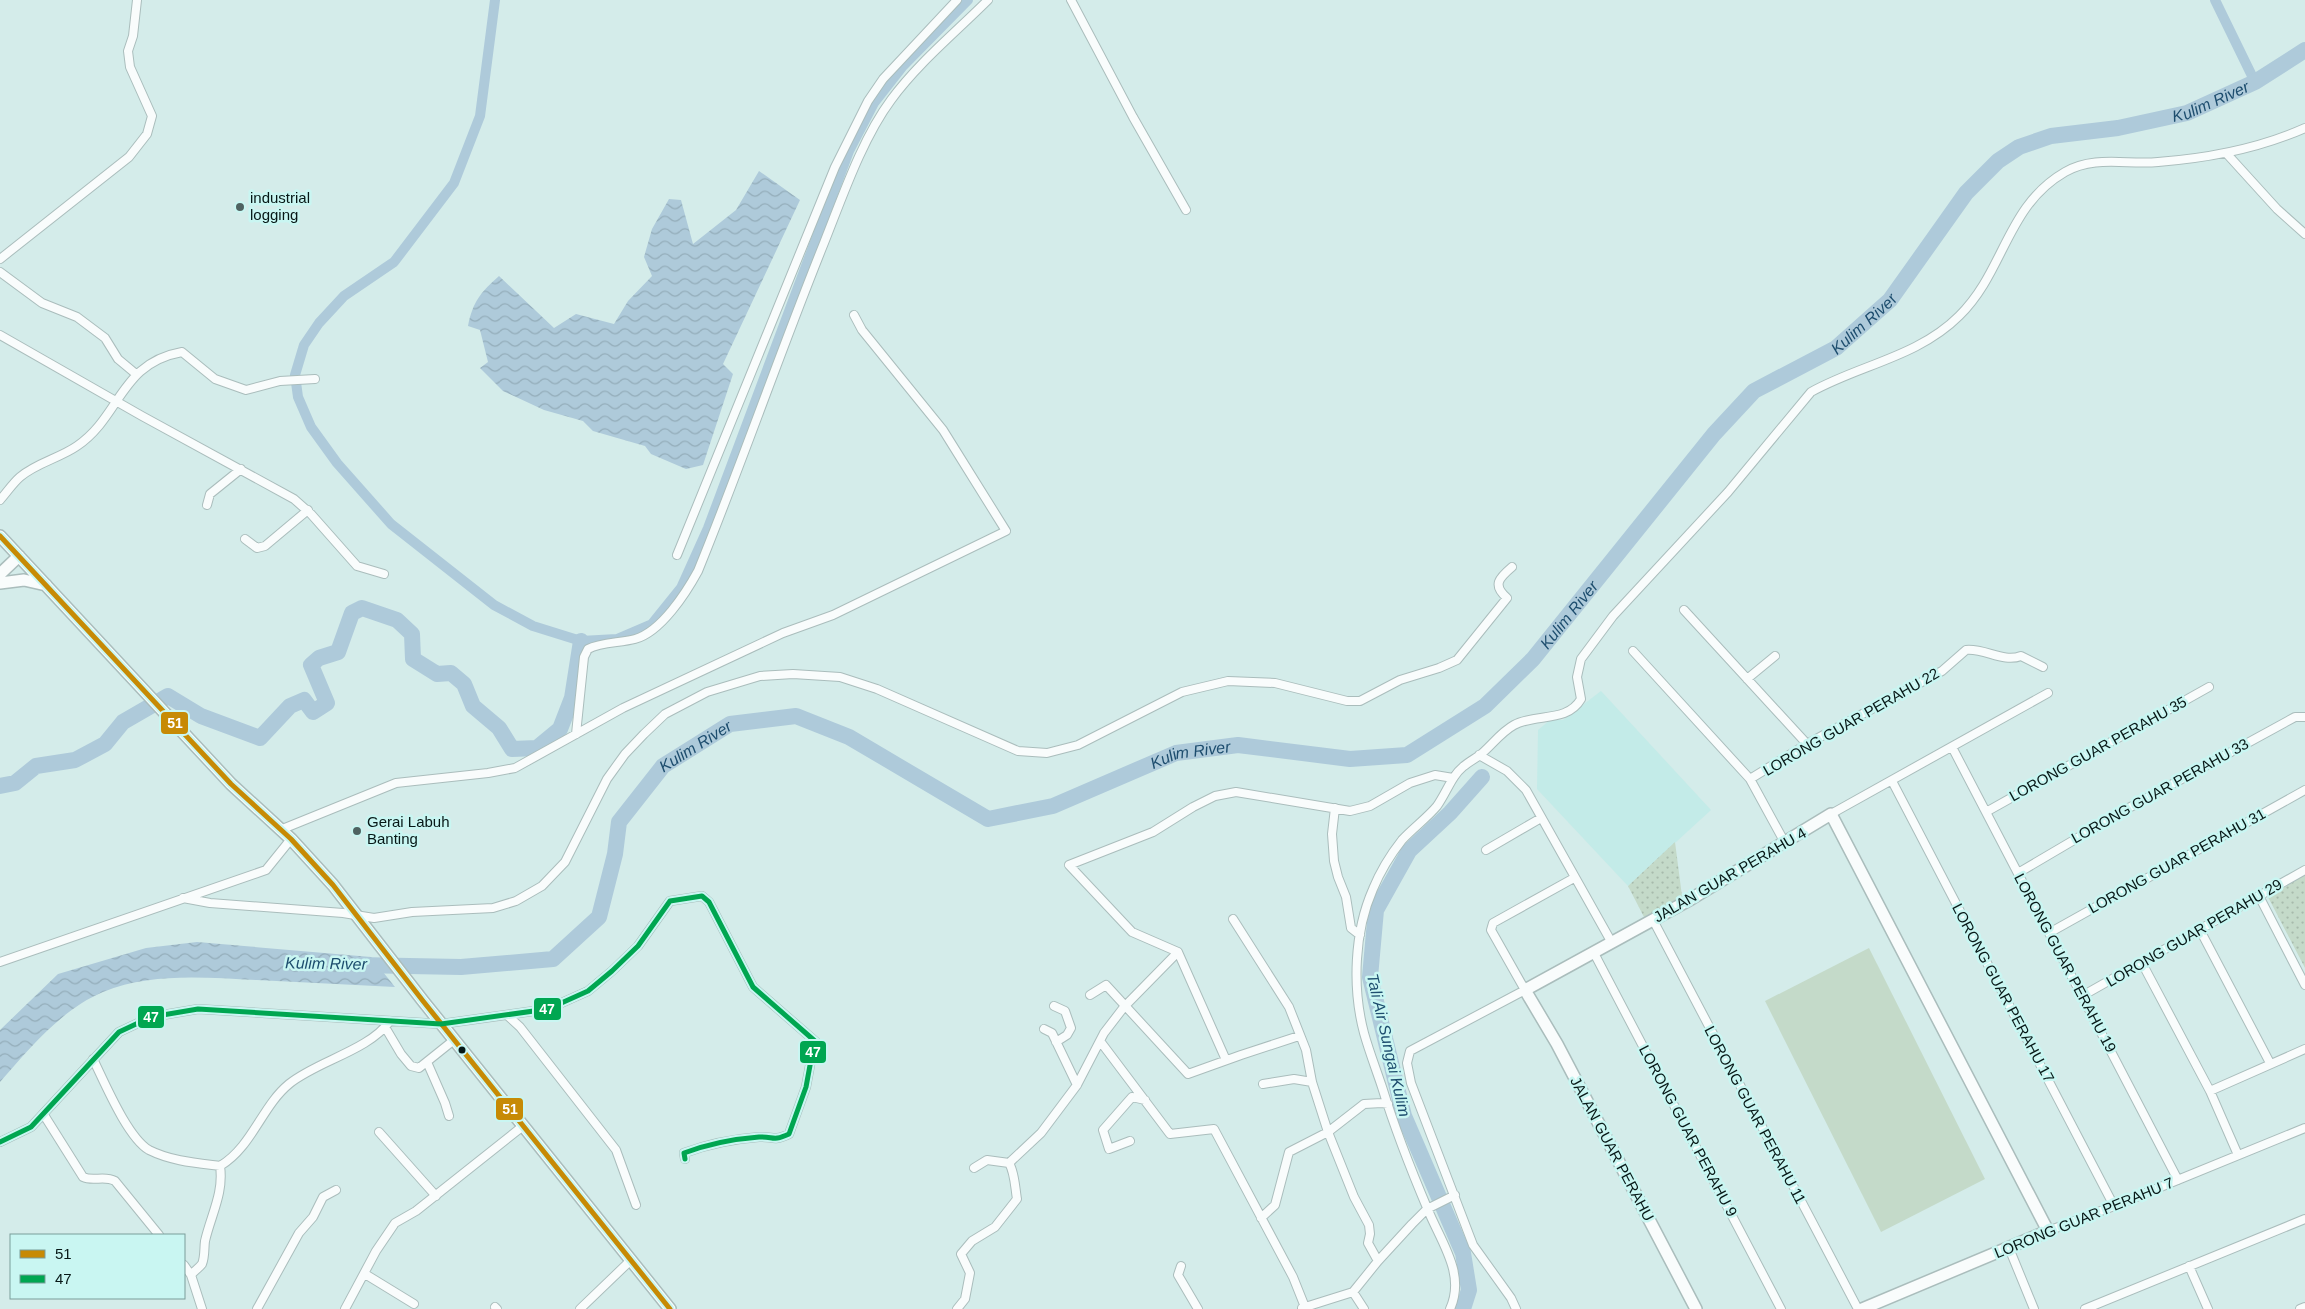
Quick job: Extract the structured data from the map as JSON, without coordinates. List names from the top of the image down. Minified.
{"streets":{"street":["LORONG GUAR PERAHU 22","LORONG GUAR PERAHU 35","LORONG GUAR PERAHU 33","LORONG GUAR PERAHU 31","JALAN GUAR PERAHU 4","LORONG GUAR PERAHU 29","LORONG GUAR PERAHU 19","LORONG GUAR PERAHU 17","LORONG GUAR PERAHU 11","LORONG GUAR PERAHU 9","JALAN GUAR PERAHU","LORONG GUAR PERAHU 7"]},"crossings":[["LORONG GUAR PERAHU 35","LORONG GUAR PERAHU 19"],["LORONG GUAR PERAHU 33","LORONG GUAR PERAHU 19"],["LORONG GUAR PERAHU 31","LORONG GUAR PERAHU 19"],["JALAN GUAR PERAHU 4","LORONG GUAR PERAHU 19"],["JALAN GUAR PERAHU 4","LORONG GUAR PERAHU 17"],["JALAN GUAR PERAHU 4","LORONG GUAR PERAHU 11"],["JALAN GUAR PERAHU 4","LORONG GUAR PERAHU 9"],["JALAN GUAR PERAHU 4","JALAN GUAR PERAHU"],["LORONG GUAR PERAHU 29","LORONG GUAR PERAHU 19"],["LORONG GUAR PERAHU 19","LORONG GUAR PERAHU 7"],["LORONG GUAR PERAHU 17","LORONG GUAR PERAHU 7"]],"water":["Kulim River","Tali Air Sungai Kulim"],"places":["industrial logging","Gerai Labuh Banting"],"lines":["transit line 51","transit line 47"],"legend":["51","47"]}
